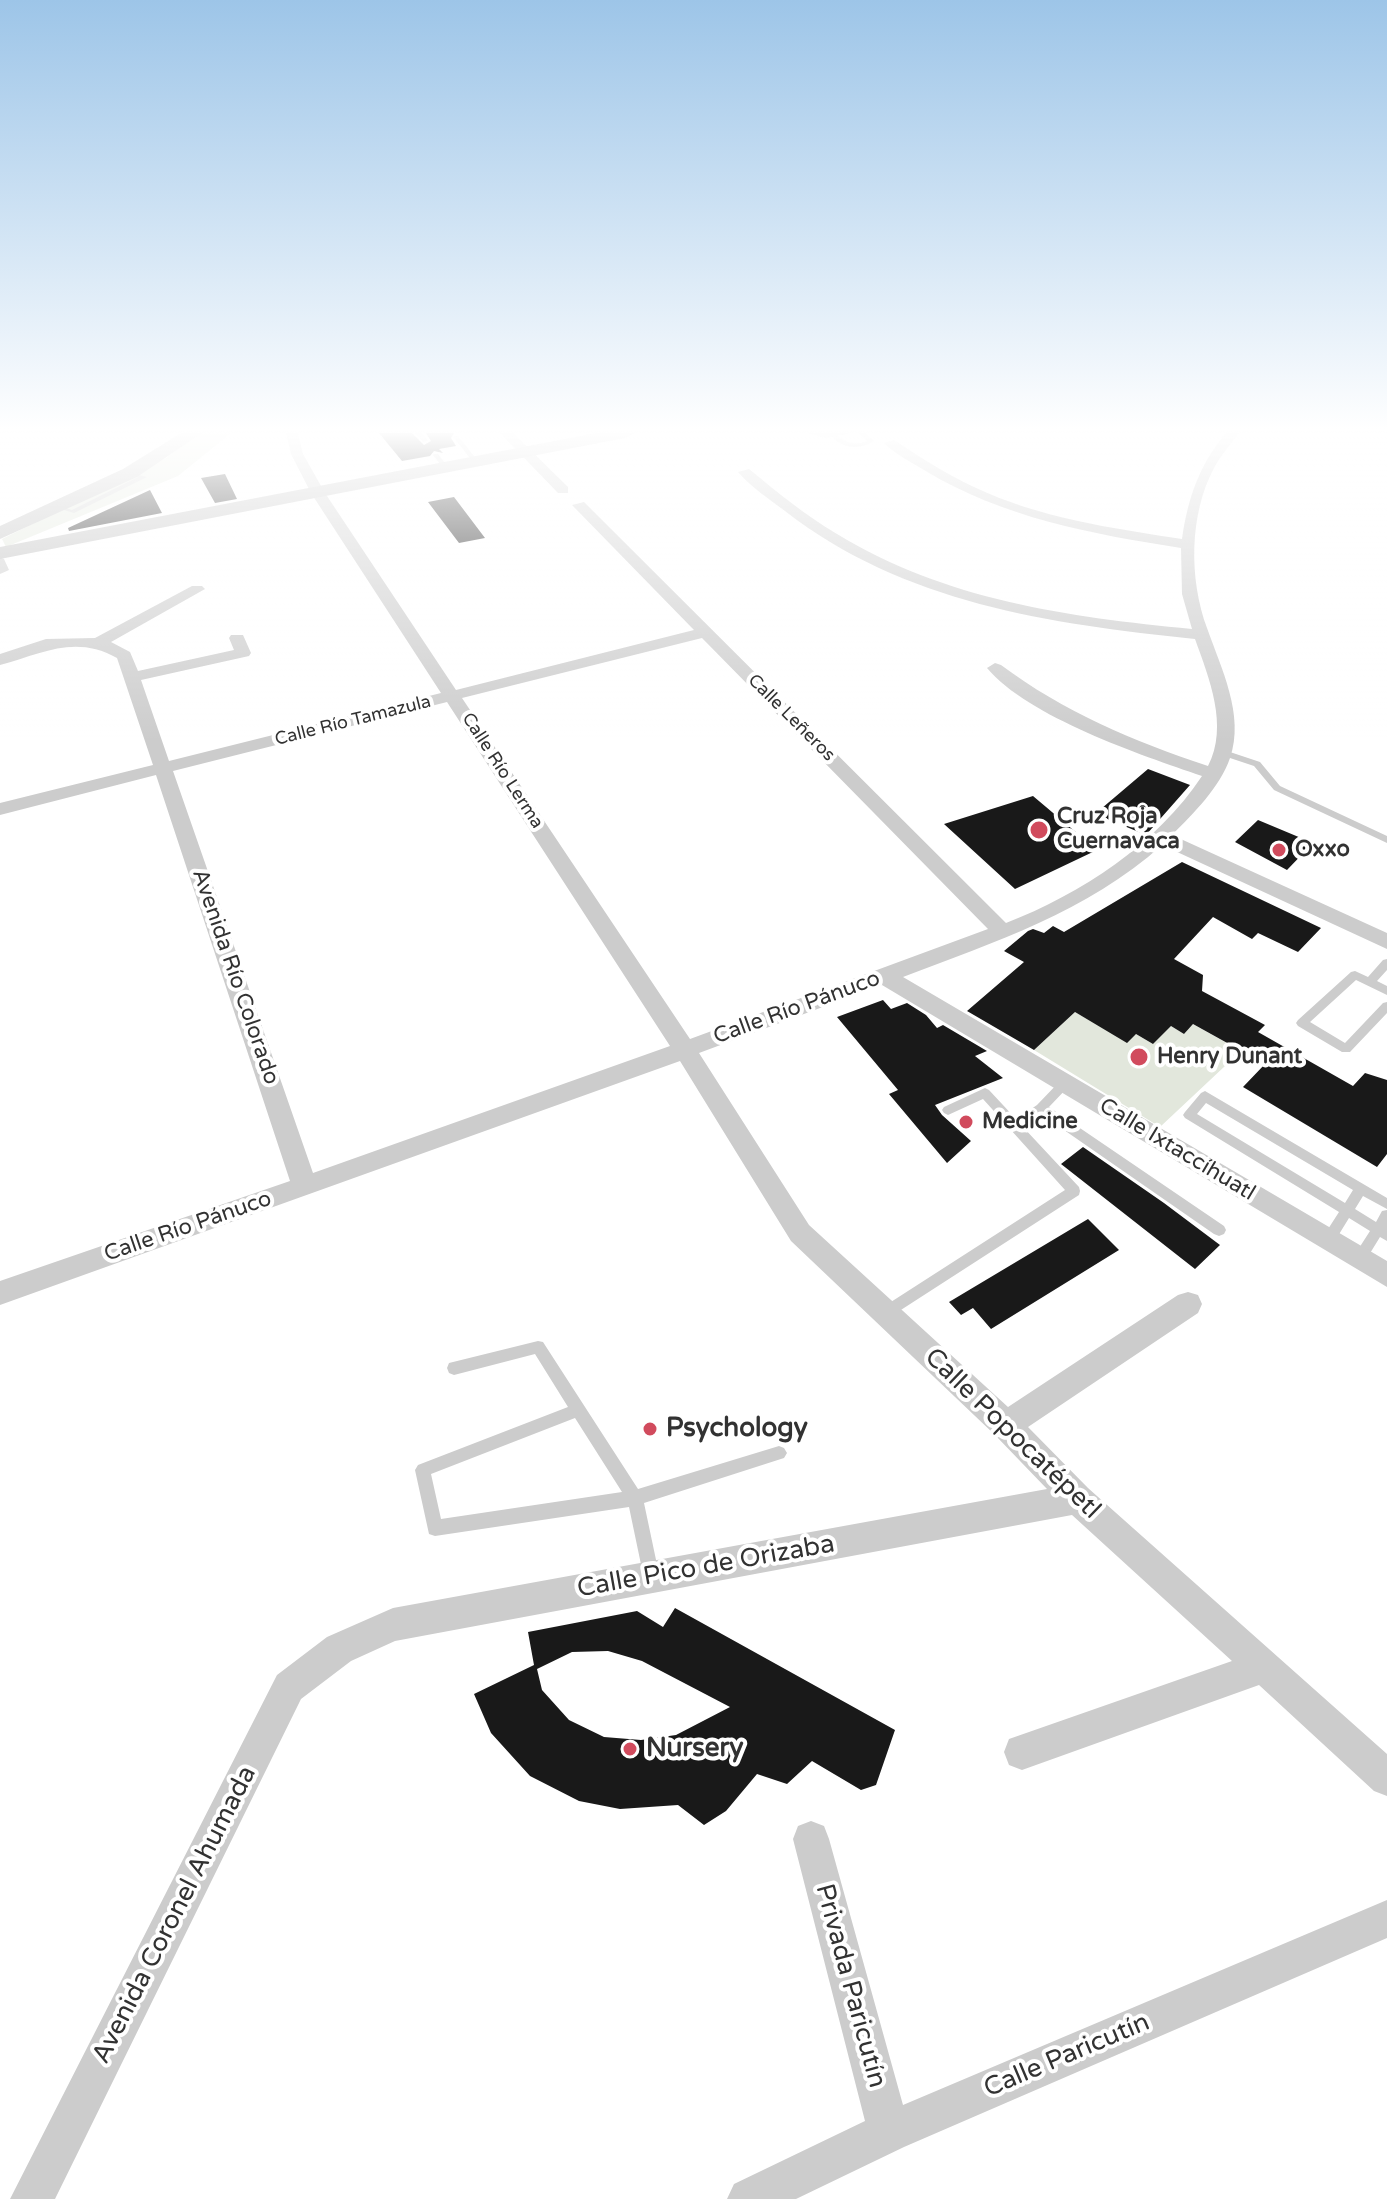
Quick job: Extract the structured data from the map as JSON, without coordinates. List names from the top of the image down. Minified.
{"streets":{"street":["Calle Leñeros","Calle Río Tamazula","Calle Río Lerma","Avenida Río Colorado","Calle Río Pánuco","Calle Ixtaccíhuatl","Calle Popocatépetl","Calle Pico de Orizaba","Avenida Coronel Ahumada","Privada Paricutín","Calle Paricutín"]},"crossings":[["Calle Leñeros","Calle Río Tamazula"],["Calle Leñeros","Calle Río Pánuco"],["Calle Río Tamazula","Calle Río Lerma"],["Calle Río Tamazula","Avenida Río Colorado"],["Calle Río Lerma","Calle Río Pánuco"],["Calle Río Lerma","Calle Popocatépetl"],["Avenida Río Colorado","Calle Río Pánuco"],["Calle Río Pánuco","Calle Ixtaccíhuatl"],["Calle Río Pánuco","Calle Popocatépetl"],["Calle Popocatépetl","Calle Pico de Orizaba"],["Calle Pico de Orizaba","Avenida Coronel Ahumada"],["Privada Paricutín","Calle Paricutín"]],"places":["Cruz Roja Cuernavaca","Oxxo","Henry Dunant","Medicine","Psychology","Nursery"]}
